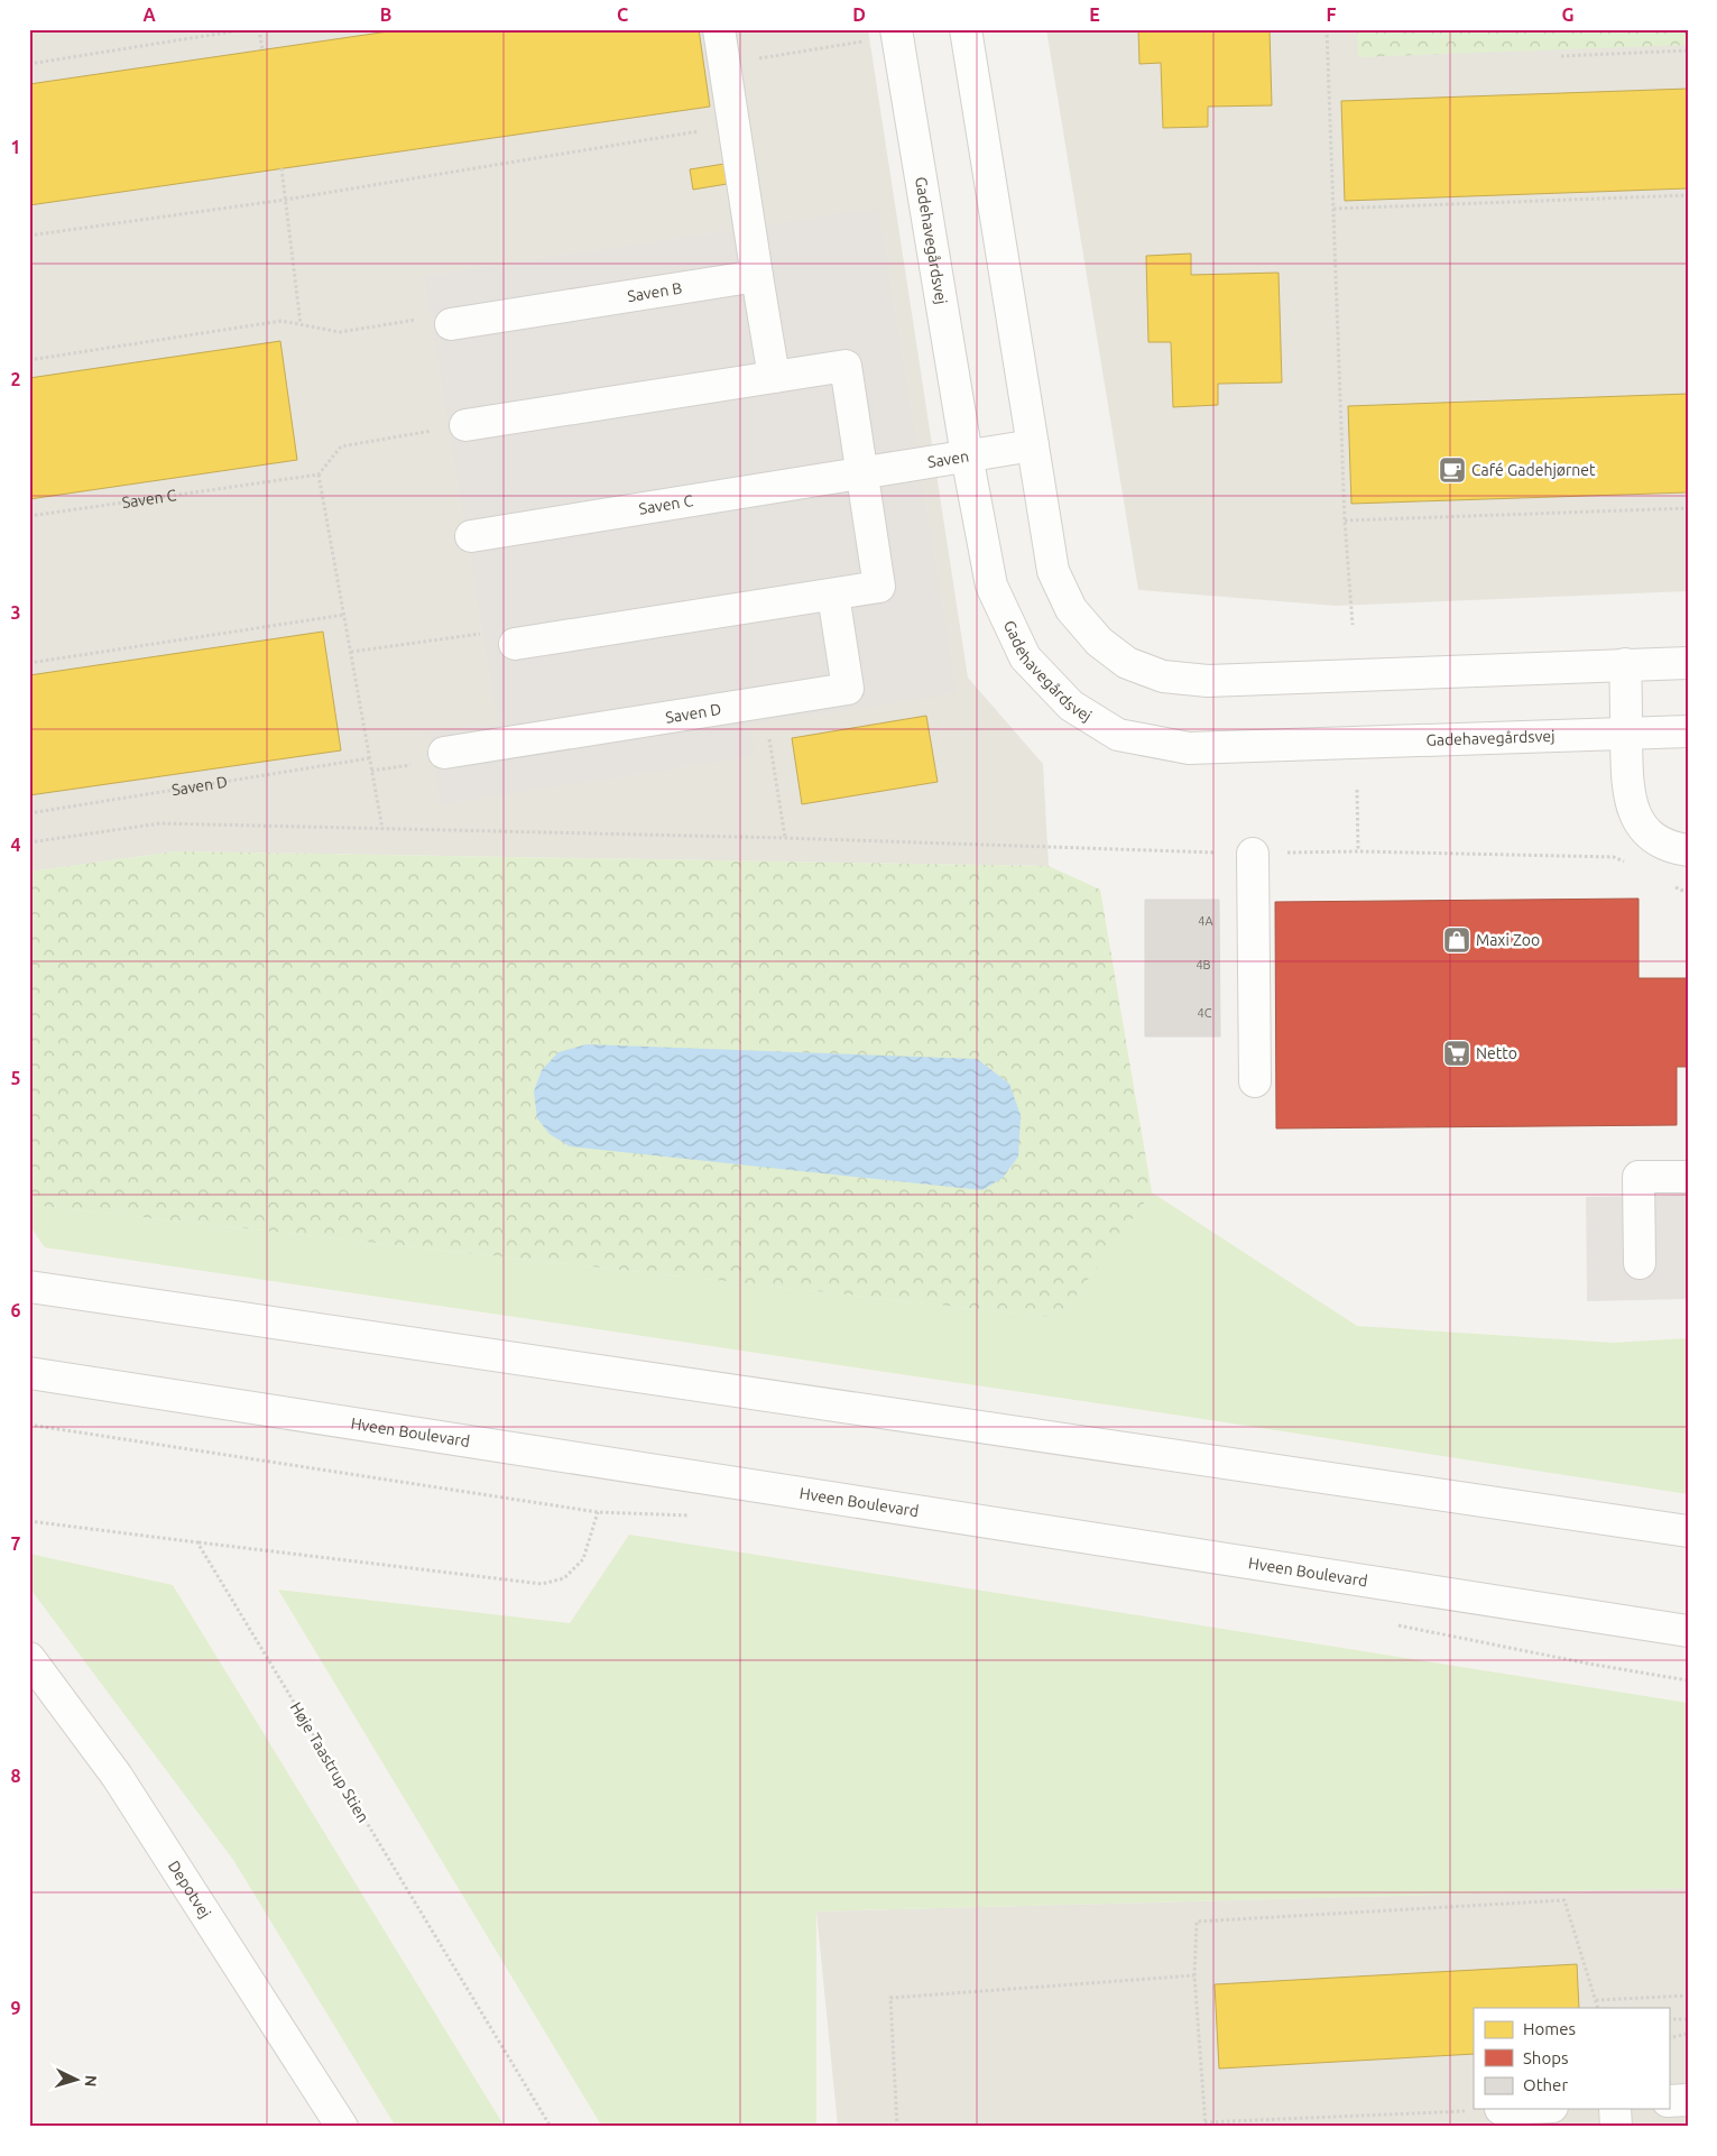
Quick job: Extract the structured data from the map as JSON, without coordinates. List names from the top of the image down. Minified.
{"streets":{"street":["Gadehavegårdsvej","Saven B","Saven","Saven C","Saven D","Hveen Boulevard","Depotvej"],"path":["Høje Taastrup Stien"]},"crossings":[["Gadehavegårdsvej","Saven"],["Saven","Saven C"]],"places":{"cafe":["Café Gadehjørnet"],"shop":["Maxi Zoo"],"supermarket":["Netto"]},"house_numbers":["4A","4B","4C"],"legend":["Homes","Shops","Other"],"north":"right","grid":{"columns":["A","B","C","D","E","F","G"],"rows":["1","2","3","4","5","6","7","8","9"]}}
